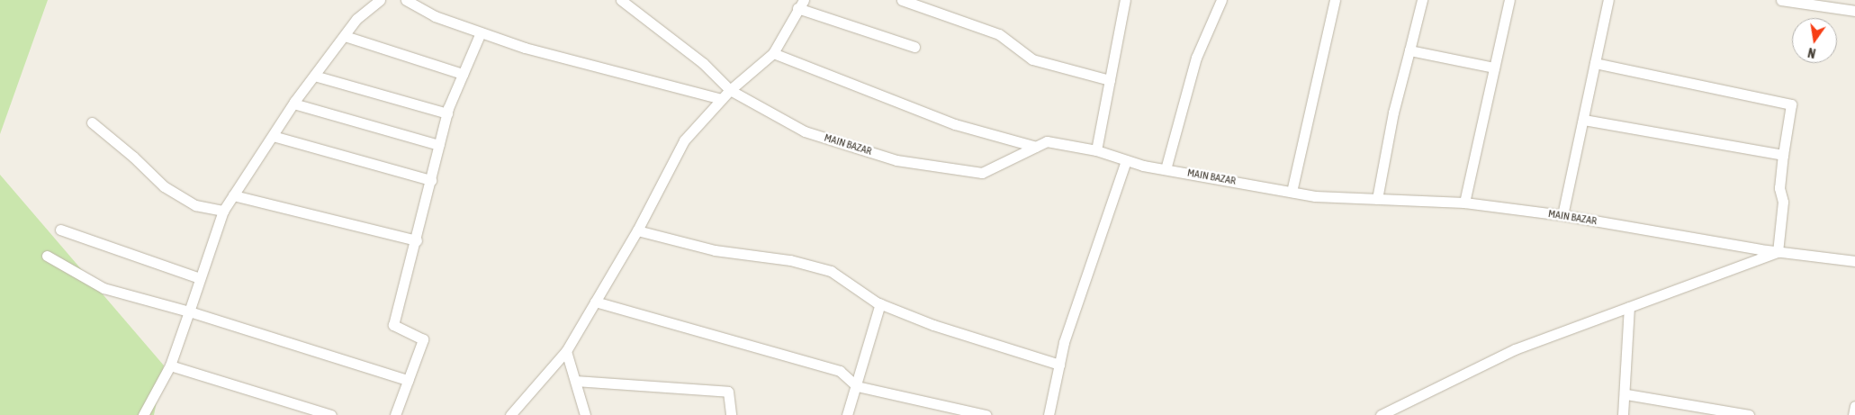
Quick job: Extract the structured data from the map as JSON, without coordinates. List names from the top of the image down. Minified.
{"streets":{"street":["MAIN BAZAR"]},"north":"bottom"}
